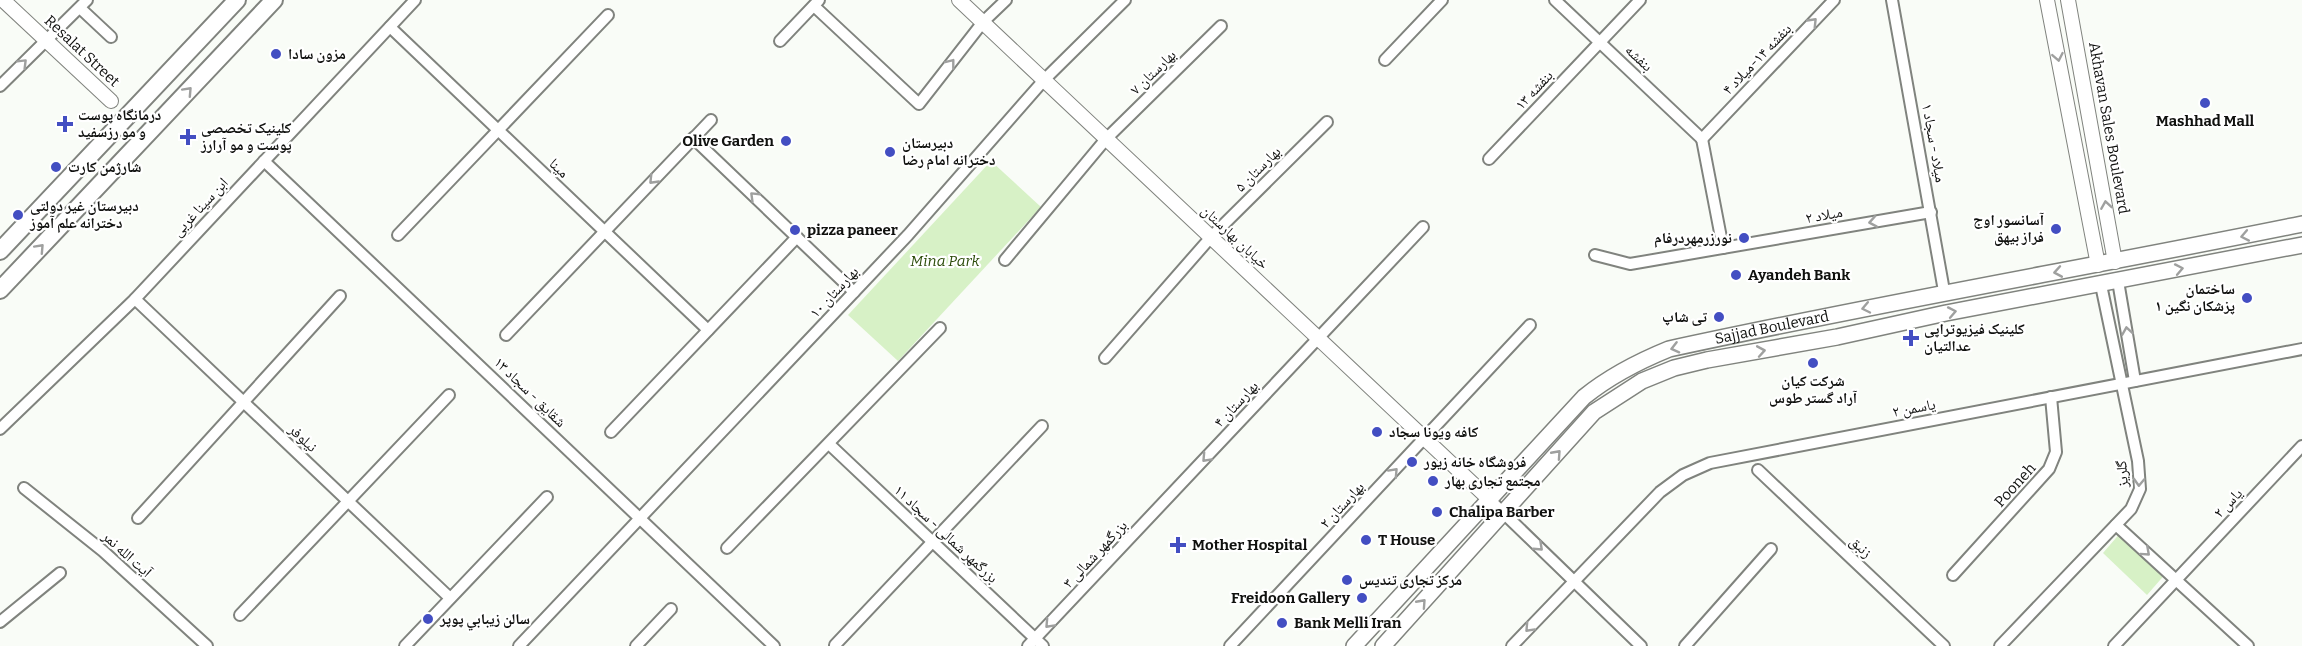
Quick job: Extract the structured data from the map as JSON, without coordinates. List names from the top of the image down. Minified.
{"streets":{"main road":["Sajjad Boulevard"],"street":["Resalat Street","بنفشه","بنفشه ۱۴-میلاد ۴","بهارستان ۷","بنفشه ۱۳","Akhavan Sales Boulevard","میلاد - سجاد ۱","مینا","بهارستان ۵","ابن سینا غربی","میلاد ۲","خیابان بهارستان","بهارستان ۱۰","شقایق - سجاد ۱۳","بهارستان ۴","یاسمن ۲","نیلوفر","گلریز","Pooneh","یاس ۲","بهارستان ۲","بزرگمهر شمالی - سجاد ۱۱","زنبق","آیت الله نمر","بزرگمهر شمالی ۳"]},"crossings":[["بنفشه","بنفشه ۱۴-میلاد ۴"],["بنفشه","بنفشه ۱۳"],["بهارستان ۷","خیابان بهارستان"],["Akhavan Sales Boulevard","Sajjad Boulevard"],["میلاد - سجاد ۱","میلاد ۲"],["میلاد - سجاد ۱","Sajjad Boulevard"],["مینا","ابن سینا غربی"],["بهارستان ۵","خیابان بهارستان"],["ابن سینا غربی","شقایق - سجاد ۱۳"],["ابن سینا غربی","نیلوفر"],["خیابان بهارستان","بهارستان ۱۰"],["خیابان بهارستان","Sajjad Boulevard"],["خیابان بهارستان","بهارستان ۴"],["خیابان بهارستان","بهارستان ۲"],["بهارستان ۱۰","شقایق - سجاد ۱۳"],["Sajjad Boulevard","گلریز"],["بهارستان ۴","بزرگمهر شمالی ۳"],["یاسمن ۲","گلریز"],["یاسمن ۲","Pooneh"],["بزرگمهر شمالی - سجاد ۱۱","بزرگمهر شمالی ۳"]],"one_way":["بنفشه ۱۴-میلاد ۴","میلاد ۲","بهارستان ۴","بهارستان ۲","بزرگمهر شمالی ۳"],"parks":["Mina Park"],"places":{"other":["مزون سادا","Mashhad Mall","Olive Garden","دبیرستان دخترانه امام رضا","شارژمن کارت","دبیرستان غیر دولتی دخترانه علم آموز","آسانسور اوج فراز بیهق","pizza paneer","نورزرمهردرفام","Ayandeh Bank","ساختمان پزشکان نگین ۱","تی شاپ","شرکت کیان آراد گستر طوس","کافه ویونا سجاد","فروشگاه خانه زیور","مجتمع تجاری بهار","Chalipa Barber","T House","مرکز تجاری تندیس","Freidoon Gallery","سالن زيبابي پوپر","Bank Melli Iran"],"health":["درمانگاه پوست و مو رزسفید","کلینیک تخصصی پوست و مو آرارز","کلینیک فیزیوتراپی عدالتیان","Mother Hospital"]}}
